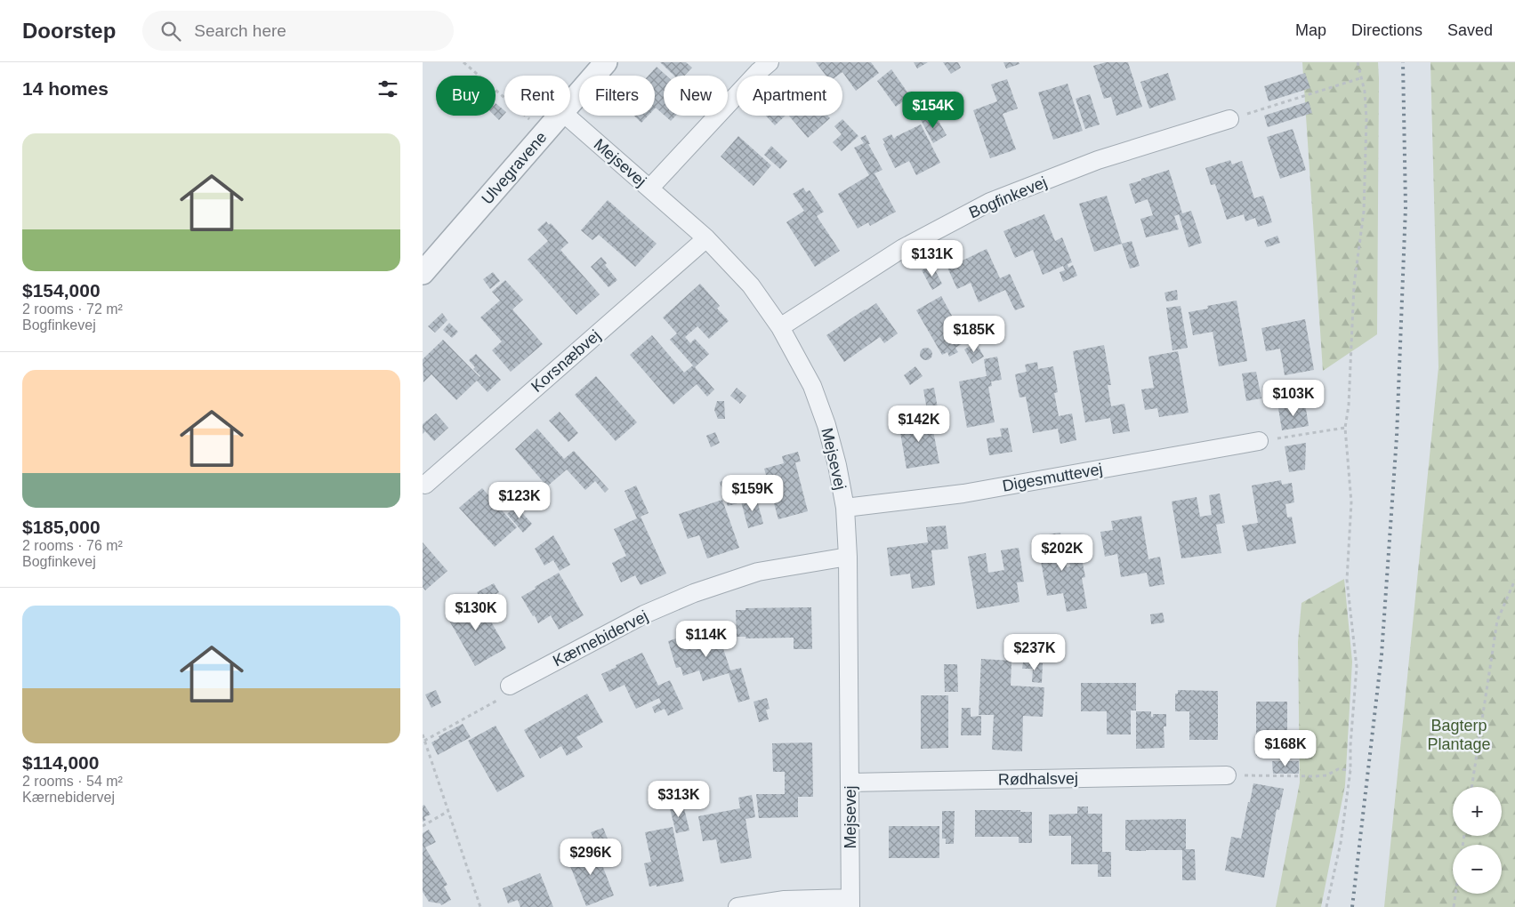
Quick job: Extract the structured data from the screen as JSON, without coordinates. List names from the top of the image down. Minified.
{"streets":{"street":["Mejsevej","Ulvegravene","Bogfinkevej","Korsnæbvej","Digesmuttevej","Kærnebidervej","Rødhalsvej"]},"crossings":[["Mejsevej","Bogfinkevej"],["Mejsevej","Korsnæbvej"],["Mejsevej","Digesmuttevej"],["Mejsevej","Kærnebidervej"],["Mejsevej","Rødhalsvej"]],"parks":["Bagterp Plantage"],"page":{"header":"Doorstep","search":"Search here","nav":["Map","Directions","Saved"],"heading":"14 homes","chip":["Buy","Rent","Filters","New","Apartment"],"price":["$154K","$131K","$185K","$103K","$142K","$159K","$123K","$202K","$130K","$114K","$237K","$168K","$313K","$296K"],"list":[{"name":"$154,000","note":"2 rooms · 72 m² · Bogfinkevej"},{"name":"$185,000","note":"2 rooms · 76 m² · Bogfinkevej"},{"name":"$114,000","note":"2 rooms · 54 m² · Kærnebidervej"}],"map_buttons":["+","−"]}}
